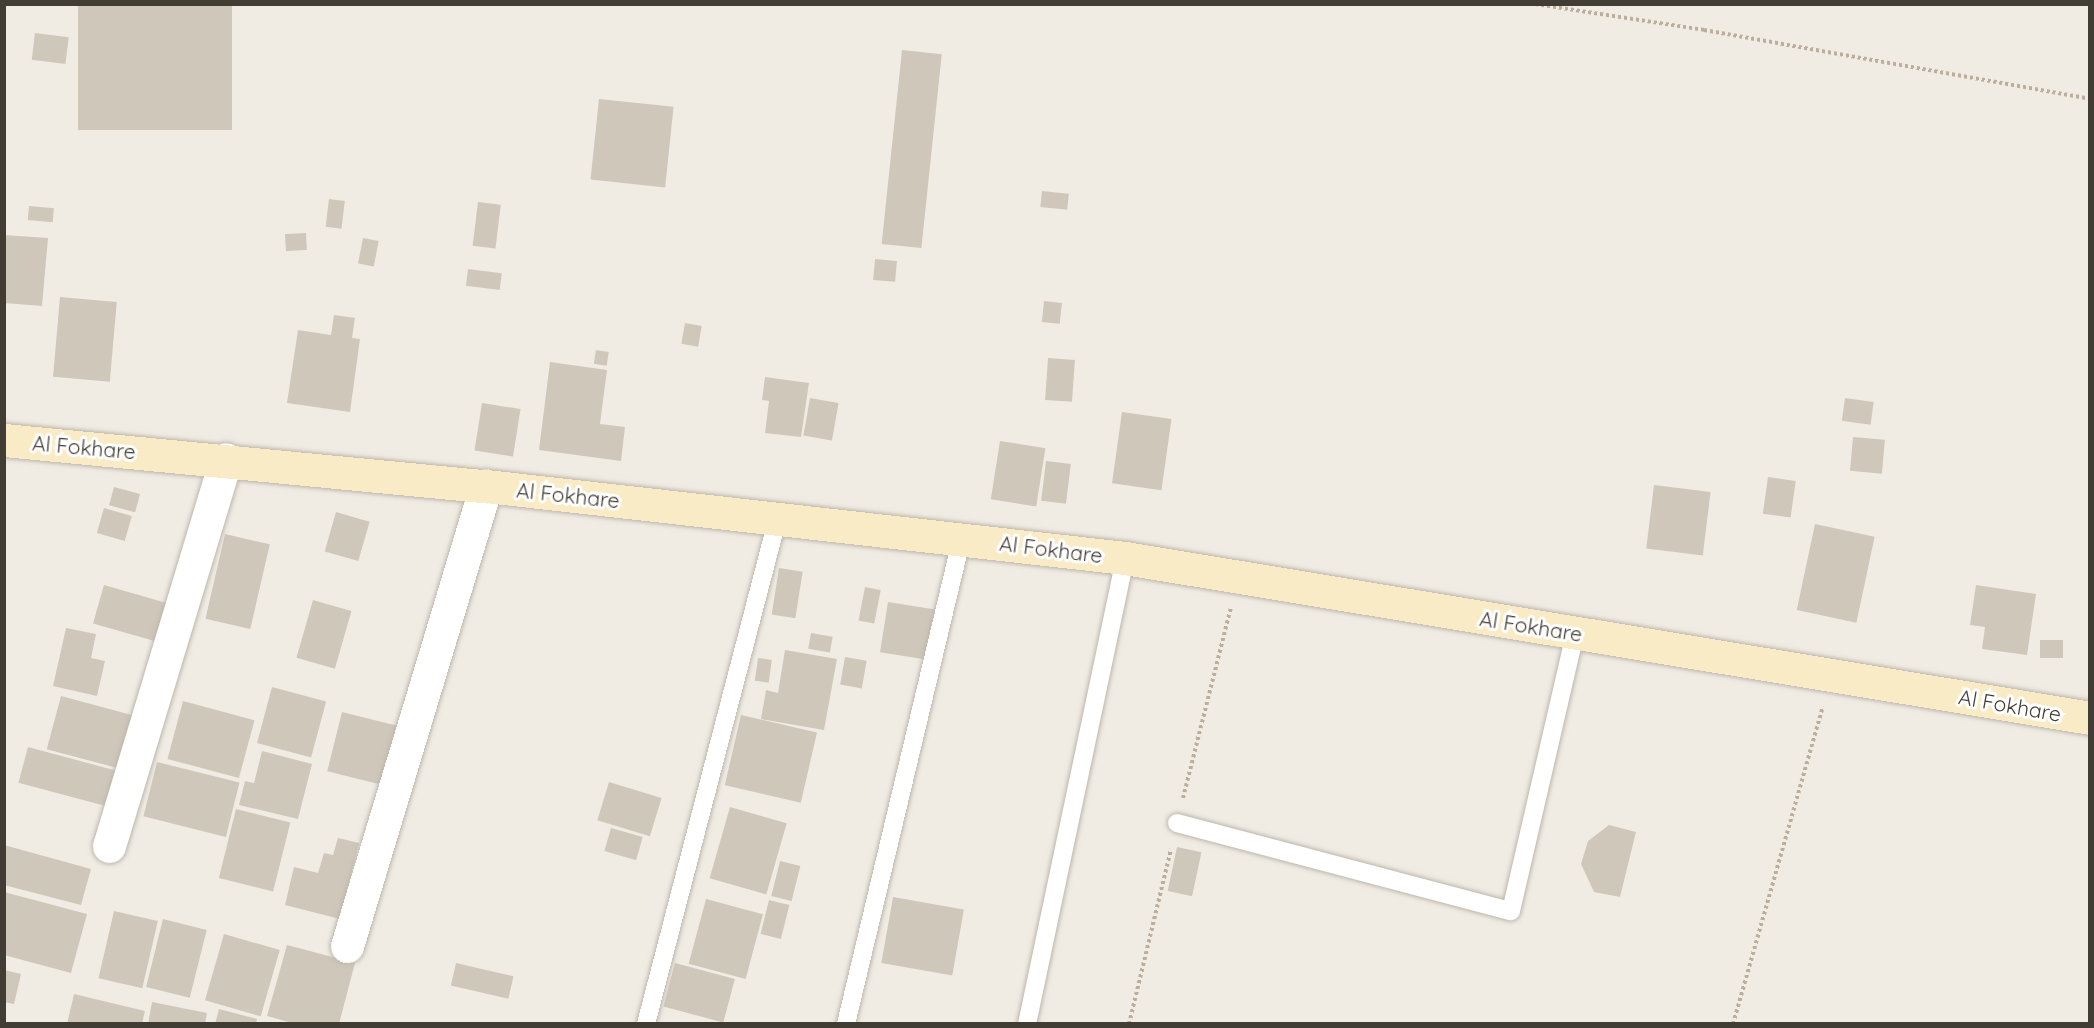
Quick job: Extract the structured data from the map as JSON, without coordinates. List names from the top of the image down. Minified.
{"streets":{"street":["Al Fokhare"]}}
